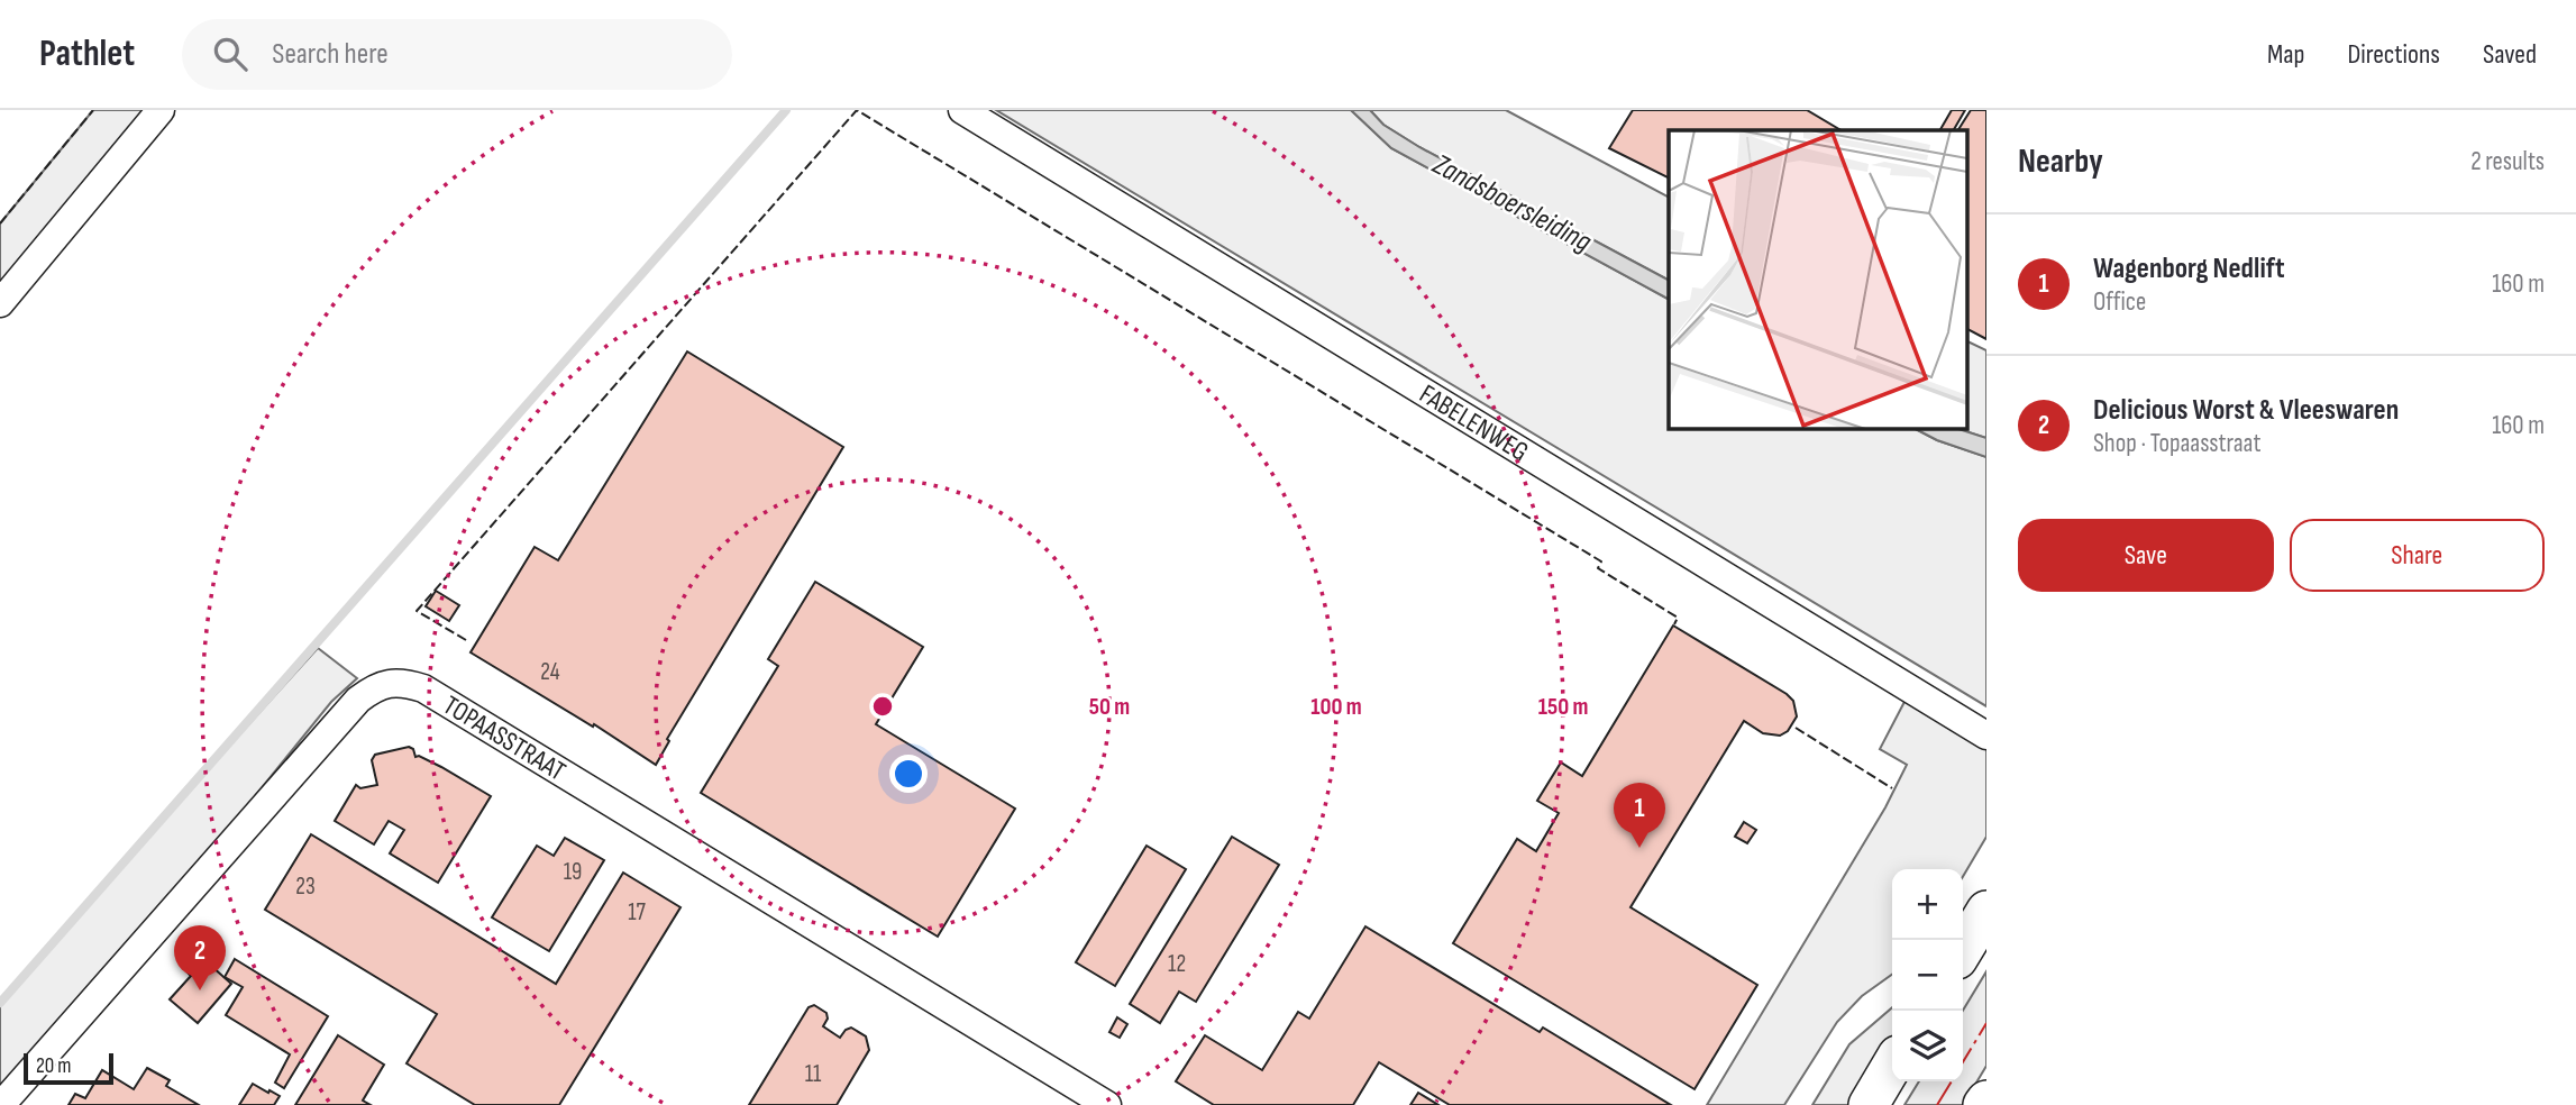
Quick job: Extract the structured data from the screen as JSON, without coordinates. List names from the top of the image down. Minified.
{"streets":{"street":["FABELENWEG","TOPAASSTRAAT"]},"water":["Zandsboersleiding"],"house_numbers":["24","19","23","17","12","11"],"scale_bar":"20 m","page":{"header":"Pathlet","search":"Search here","nav":["Map","Directions","Saved"],"heading":["Nearby","2 results"],"list":[{"mark":"1","name":"Wagenborg Nedlift","note":"Office","value":"160 m"},{"mark":"2","name":"Delicious Worst & Vleeswaren","note":"Shop · Topaasstraat","value":"160 m"}],"buttons":["Save","Share"],"pins":["1","2"],"map_buttons":["+","−"],"scale":"20 m"},"rings":["50 m","100 m","150 m"]}
